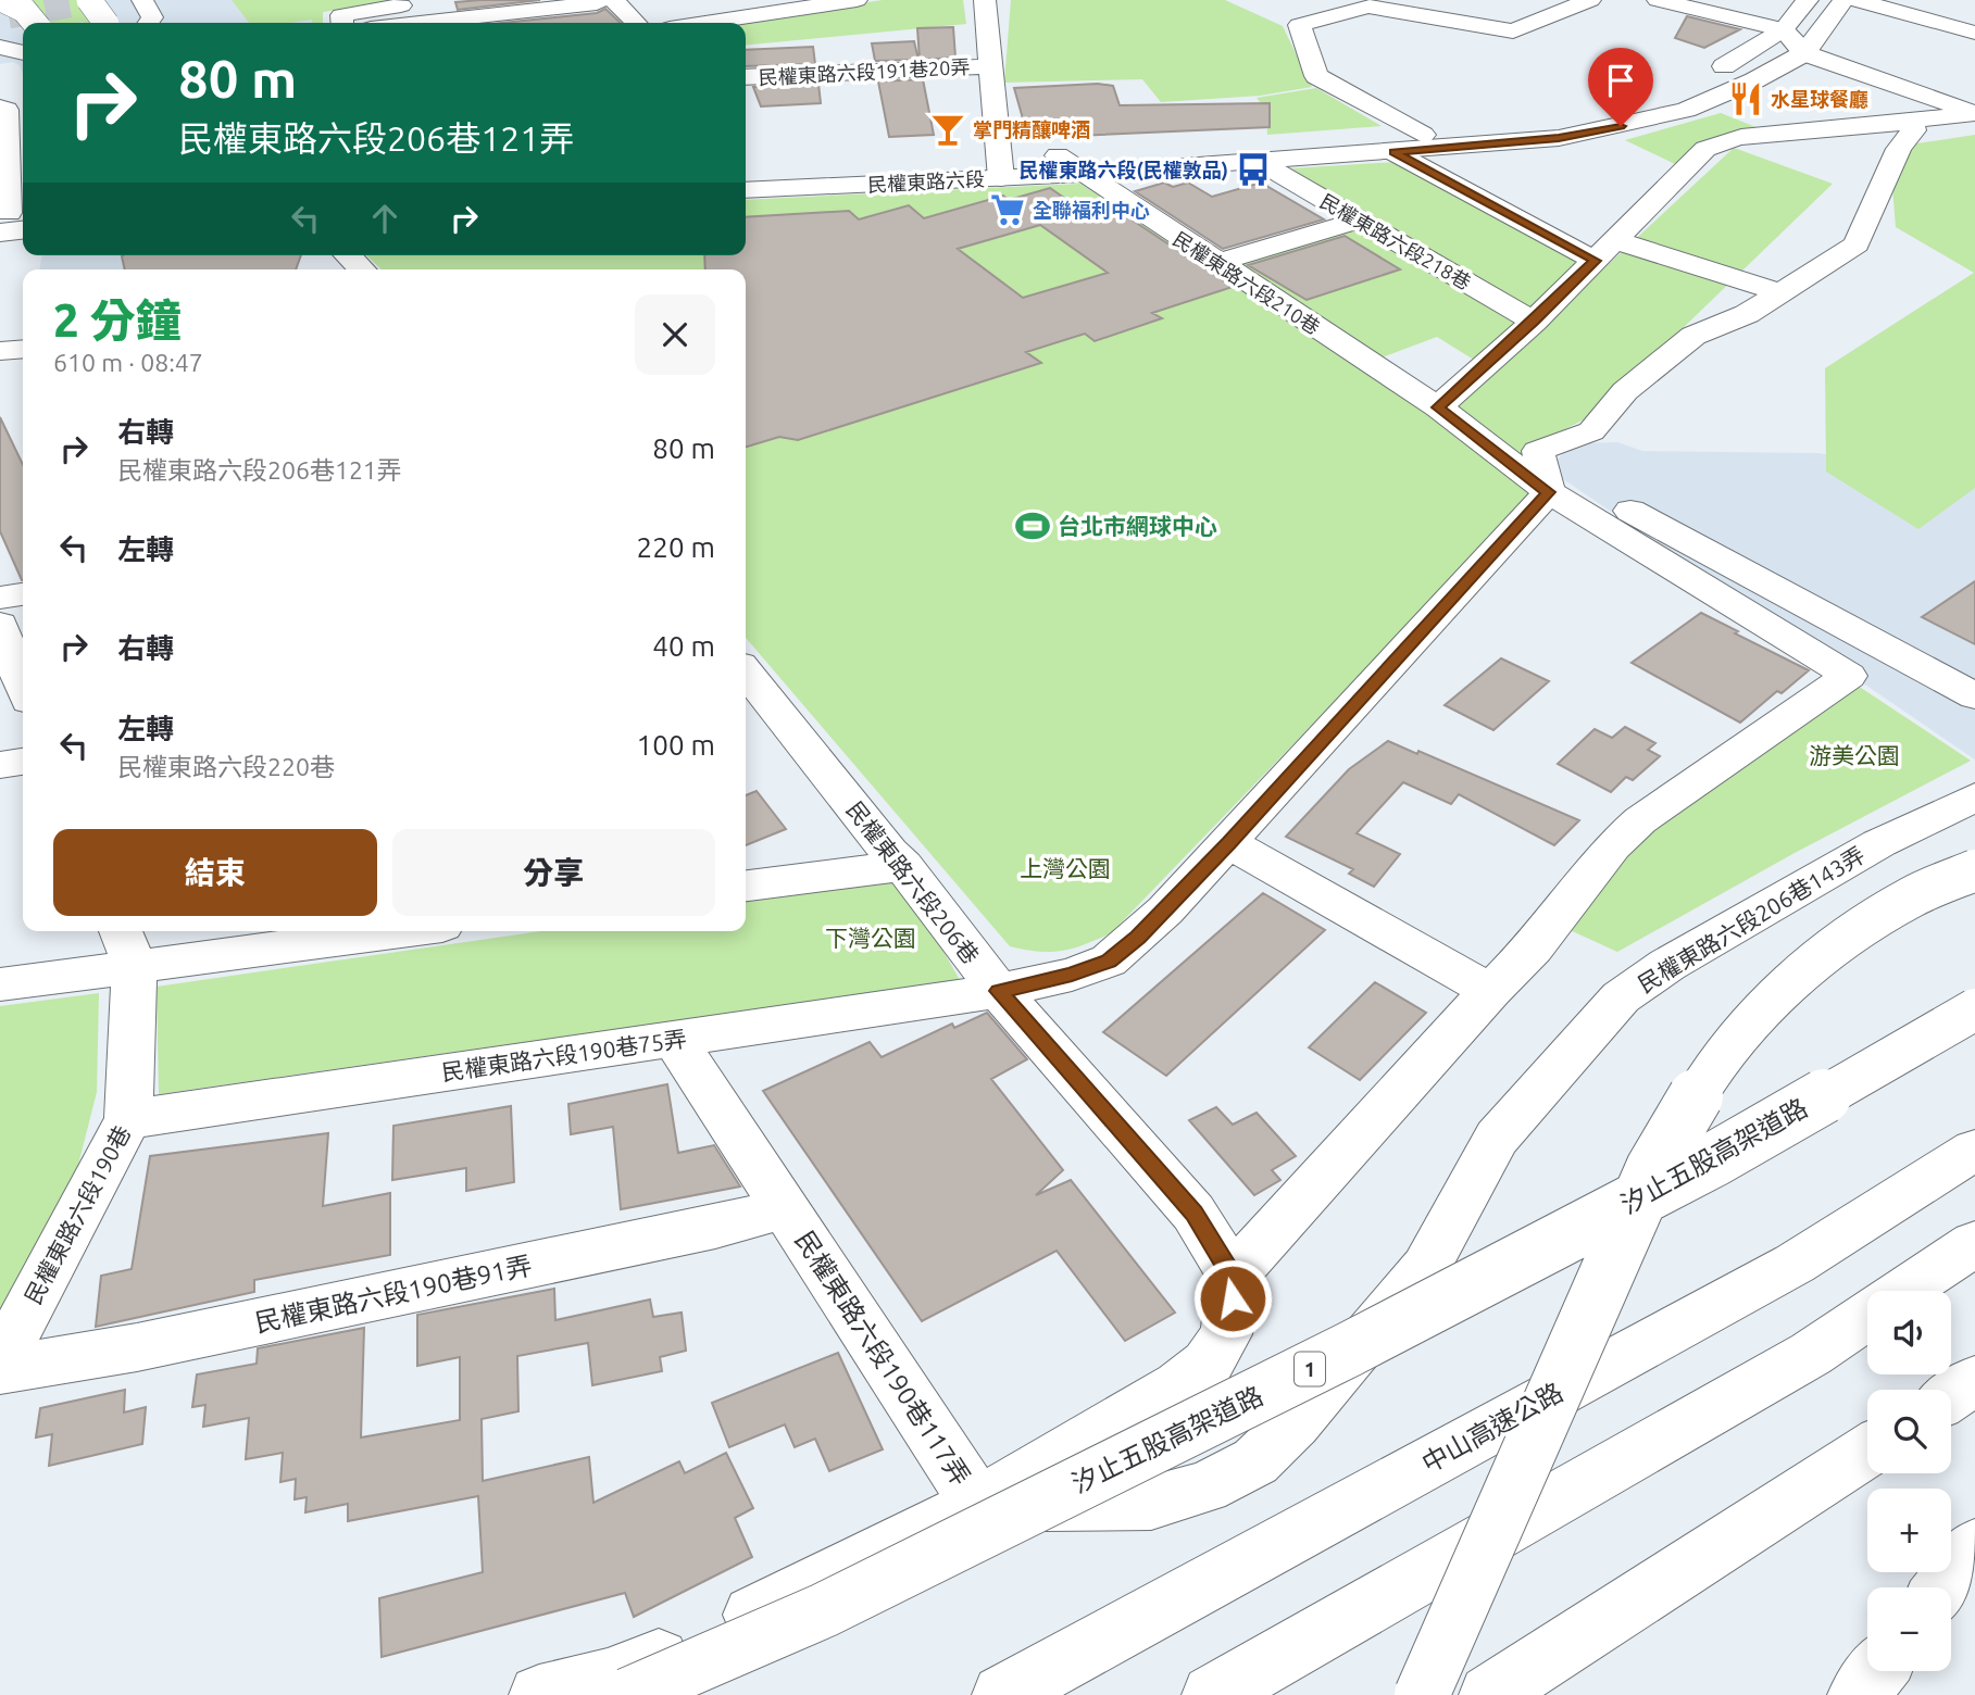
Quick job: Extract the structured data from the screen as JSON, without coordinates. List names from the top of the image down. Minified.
{"streets":{"main road":["民權東路六段191巷20弄","民權東路六段","民權東路六段218巷","民權東路六段210巷","民權東路六段206巷","民權東路六段206巷143弄","民權東路六段190巷75弄","汐止五股高架道路","民權東路六段190巷","民權東路六段190巷91弄","民權東路六段190巷117弄","1","中山高速公路"]},"crossings":[["民權東路六段","民權東路六段218巷"],["民權東路六段","民權東路六段210巷"],["民權東路六段210巷","民權東路六段190巷75弄"],["民權東路六段206巷","民權東路六段190巷75弄"],["民權東路六段206巷143弄","民權東路六段190巷117弄"],["民權東路六段190巷75弄","民權東路六段190巷"],["民權東路六段190巷75弄","民權東路六段190巷117弄"],["民權東路六段190巷91弄","民權東路六段190巷117弄"]],"parks":["游美公園","上灣公園","下灣公園"],"places":{"restaurant":["水星球餐廳"],"bar":["掌門精釀啤酒"],"bus stop":["民權東路六段(民權敦品)"],"supermarket":["全聯福利中心"],"sports":["台北市網球中心"]},"page":{"turn":["80 m","民權東路六段206巷121弄"],"heading":["2 分鐘","610 m · 08:47"],"list":[{"name":"右轉","note":"民權東路六段206巷121弄","value":"80 m"},{"name":"左轉","value":"220 m"},{"name":"右轉","value":"40 m"},{"name":"左轉","note":"民權東路六段220巷","value":"100 m"}],"buttons":["結束","分享"],"map_buttons":["+","−"]}}
